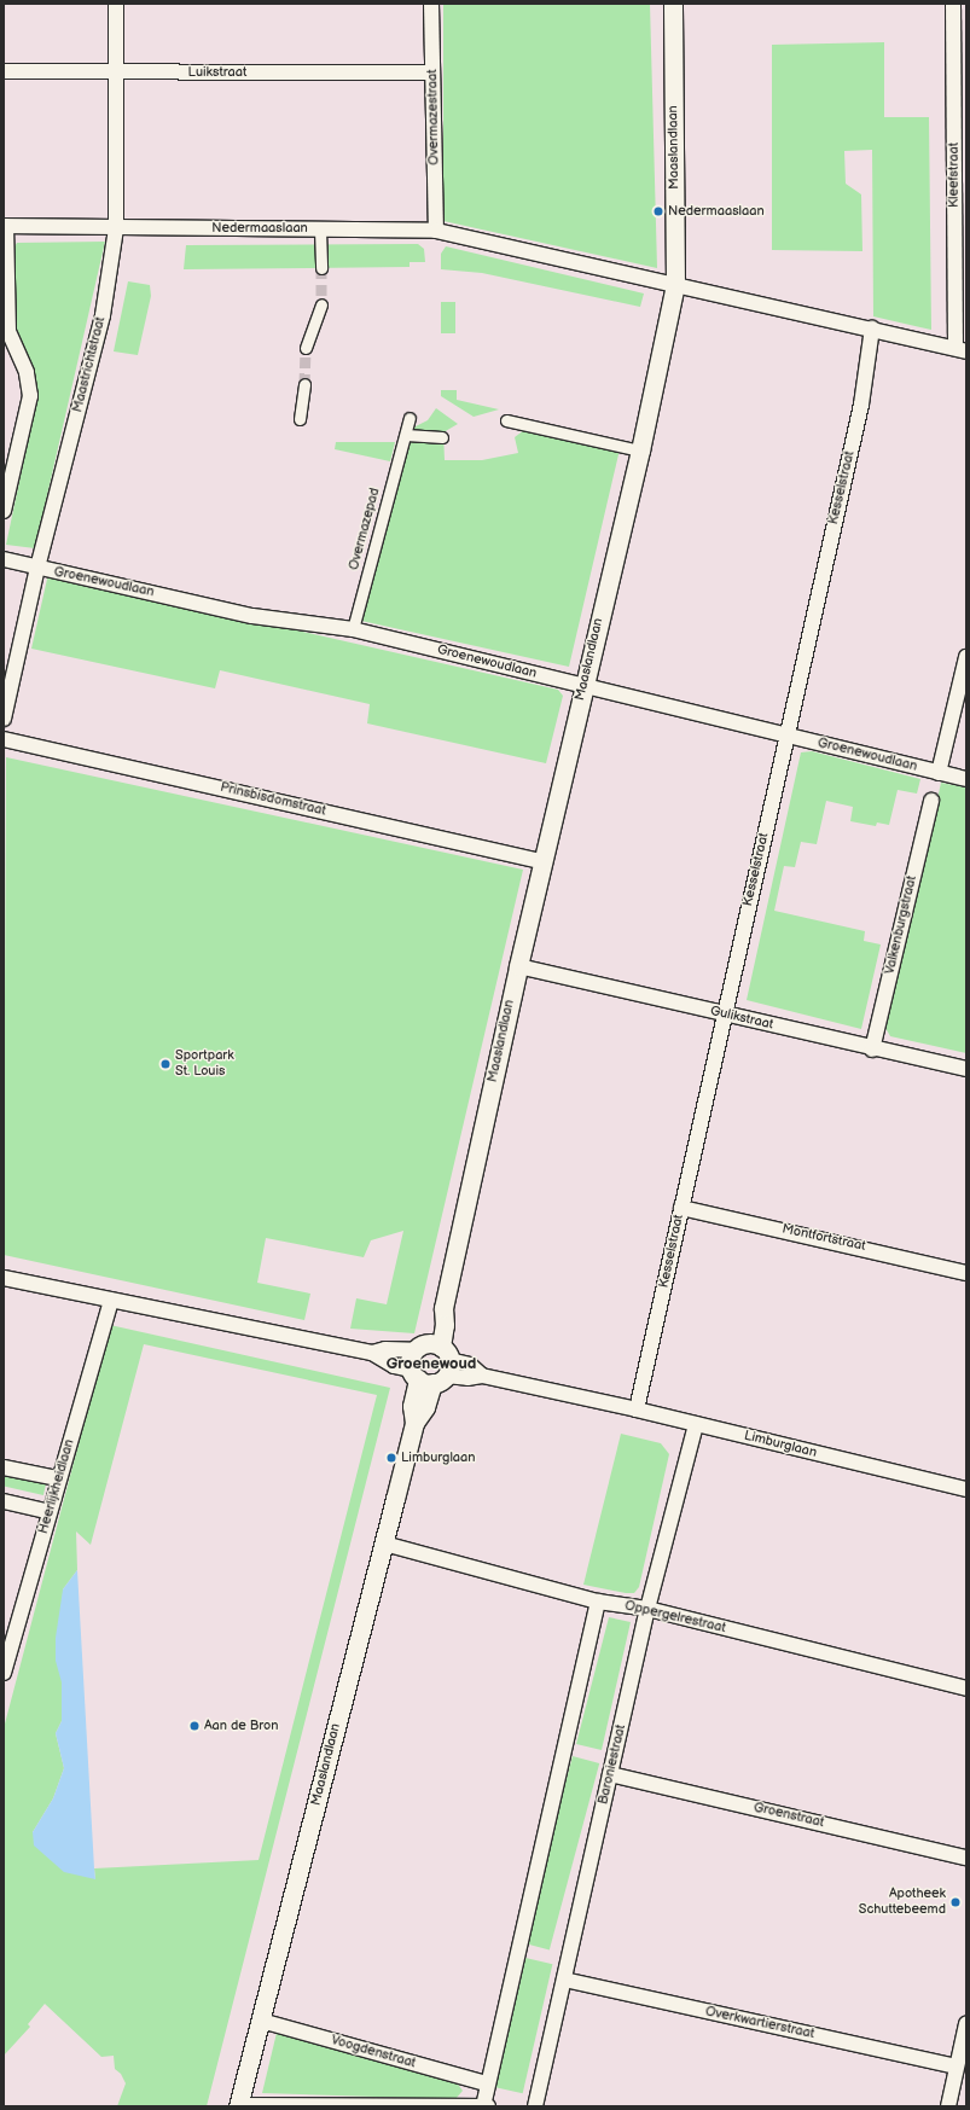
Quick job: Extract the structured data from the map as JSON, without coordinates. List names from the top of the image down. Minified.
{"streets":{"street":["Luikstraat","Overmazestraat","Maaslandlaan","Kleefstraat","Nedermaaslaan","Maastrichtstraat","Kesselstraat","Overmazepad","Groenewoudlaan","Prinsbisdomstraat","Valkenburgstraat","Gulikstraat","Montfortstraat","Limburglaan","Heerlijkheidlaan","Oppergelrestraat","Baroniestraat","Groenstraat","Overkwartierstraat","Voogdenstraat"]},"crossings":[["Luikstraat","Overmazestraat"],["Luikstraat","Maastrichtstraat"],["Overmazestraat","Nedermaaslaan"],["Maaslandlaan","Nedermaaslaan"],["Maaslandlaan","Groenewoudlaan"],["Maaslandlaan","Prinsbisdomstraat"],["Maaslandlaan","Gulikstraat"],["Maaslandlaan","Limburglaan"],["Maaslandlaan","Oppergelrestraat"],["Maaslandlaan","Voogdenstraat"],["Kleefstraat","Nedermaaslaan"],["Nedermaaslaan","Maastrichtstraat"],["Nedermaaslaan","Kesselstraat"],["Maastrichtstraat","Groenewoudlaan"],["Kesselstraat","Groenewoudlaan"],["Kesselstraat","Gulikstraat"],["Kesselstraat","Montfortstraat"],["Kesselstraat","Limburglaan"],["Overmazepad","Groenewoudlaan"],["Valkenburgstraat","Gulikstraat"],["Limburglaan","Heerlijkheidlaan"],["Limburglaan","Baroniestraat"],["Oppergelrestraat","Baroniestraat"],["Baroniestraat","Groenstraat"],["Baroniestraat","Overkwartierstraat"]],"districts":["Groenewoud"],"places":["Nedermaaslaan","Sportpark St. Louis","Limburglaan","Aan de Bron","Apotheek Schuttebeemd"]}
